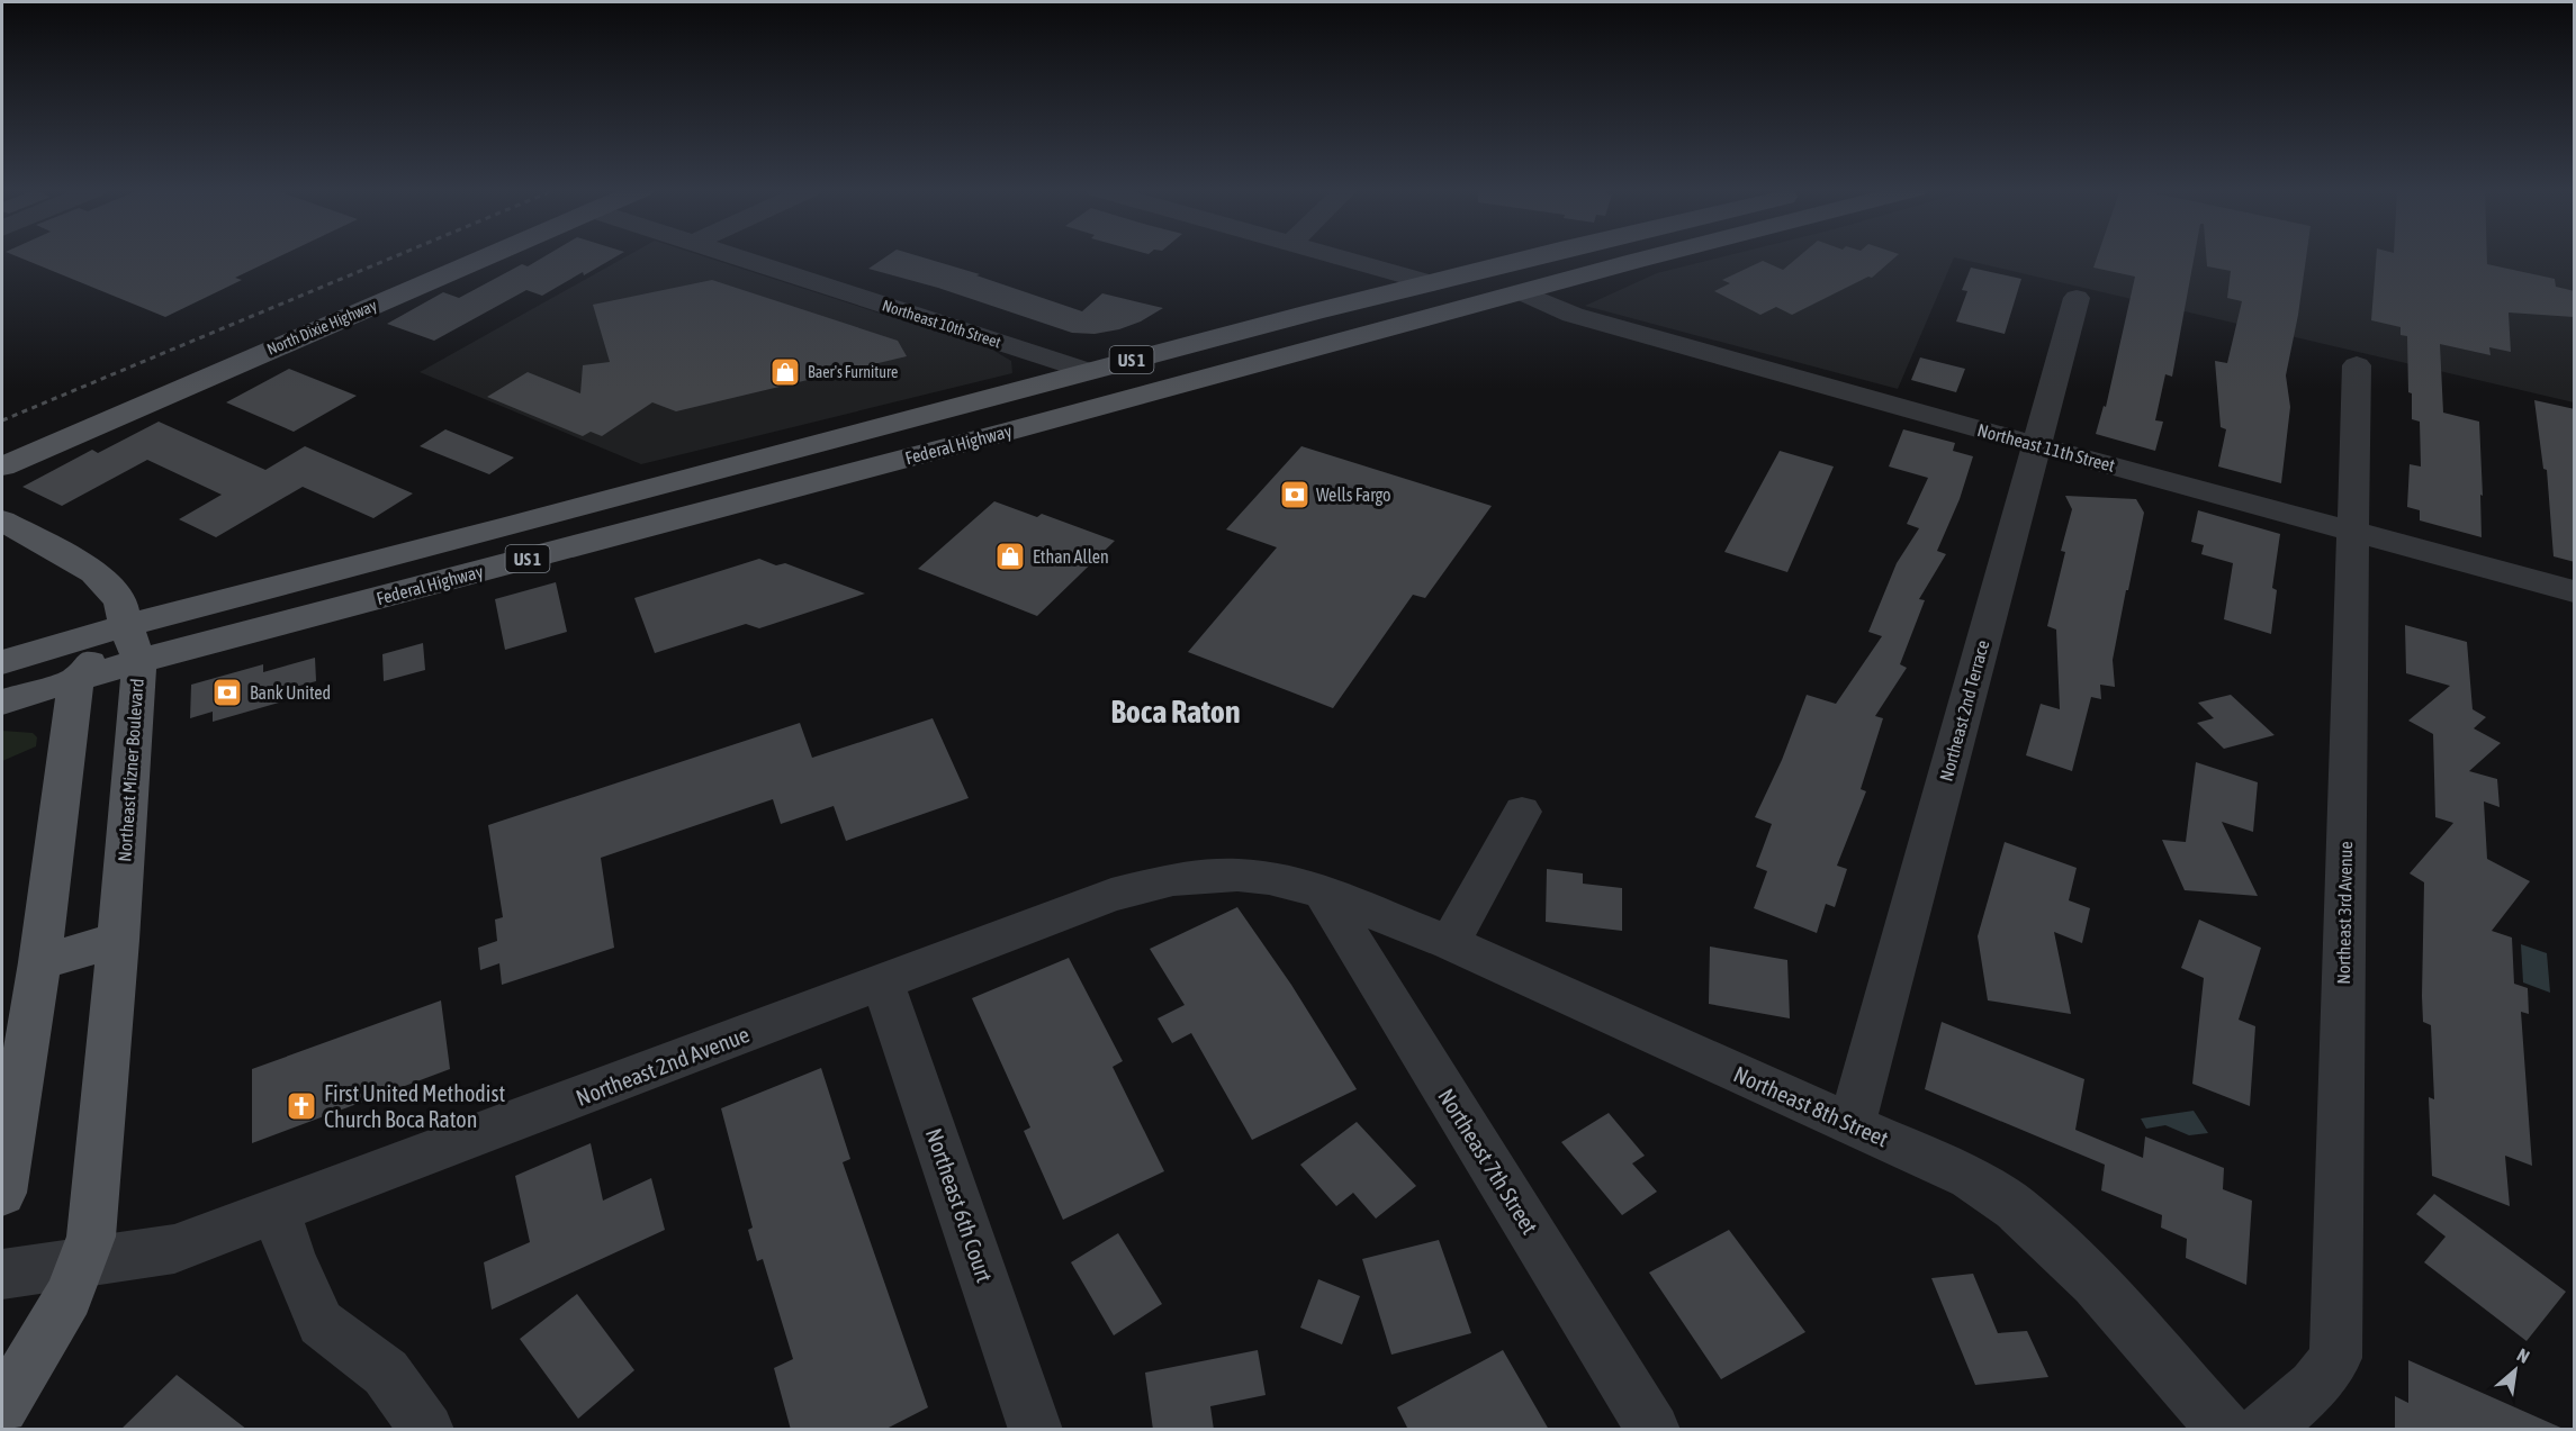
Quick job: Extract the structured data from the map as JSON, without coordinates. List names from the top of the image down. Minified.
{"streets":{"main road":["North Dixie Highway","US 1","Federal Highway","Northeast Mizner Boulevard"],"street":["Northeast 10th Street","Northeast 11th Street","Northeast 2nd Terrace","Northeast 3rd Avenue","Northeast 2nd Avenue","Northeast 8th Street","Northeast 7th Street","Northeast 6th Court"]},"crossings":[["Northeast 10th Street","Federal Highway"],["Federal Highway","Northeast 11th Street"],["Federal Highway","Northeast Mizner Boulevard"],["Northeast 11th Street","Northeast 2nd Terrace"],["Northeast 11th Street","Northeast 3rd Avenue"],["Northeast 2nd Terrace","Northeast 8th Street"],["Northeast Mizner Boulevard","Northeast 2nd Avenue"],["Northeast 2nd Avenue","Northeast 8th Street"],["Northeast 2nd Avenue","Northeast 7th Street"],["Northeast 2nd Avenue","Northeast 6th Court"],["Northeast 8th Street","Northeast 7th Street"]],"districts":["Boca Raton"],"places":{"shop":["Baer's Furniture","Ethan Allen"],"bank":["Wells Fargo","Bank United"],"church":["First United Methodist Church Boca Raton"]},"north":"top right"}
